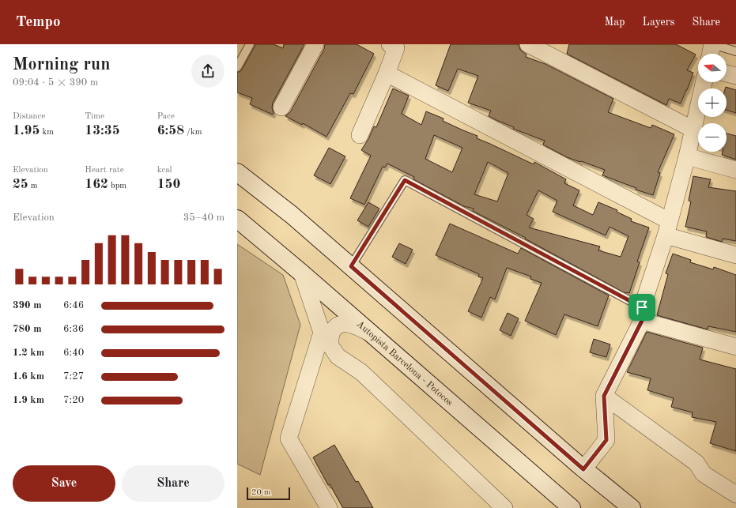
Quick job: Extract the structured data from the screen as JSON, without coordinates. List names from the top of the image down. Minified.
{"streets":{"street":["Autopista Barcelona - Potocos"]},"scale_bar":"20 m","north":"left","page":{"header":"Tempo","nav":["Map","Layers","Share"],"heading":["Morning run","09:04 · 5 × 390 m"],"map_buttons":["+","−"],"stats":[["Distance","1.95 km"],["Time","13:35"],["Pace","6:58 /km"],["Elevation","25 m"],["Heart rate","162 bpm"],["kcal","150"]],"chart":["Elevation","35–40 m"],"list":[{"name":"390 m","note":"6:46"},{"name":"780 m","note":"6:36"},{"name":"1.2 km","note":"6:40"},{"name":"1.6 km","note":"7:27"},{"name":"1.9 km","note":"7:20"}],"buttons":["Save","Share"],"scale":"20 m"}}
